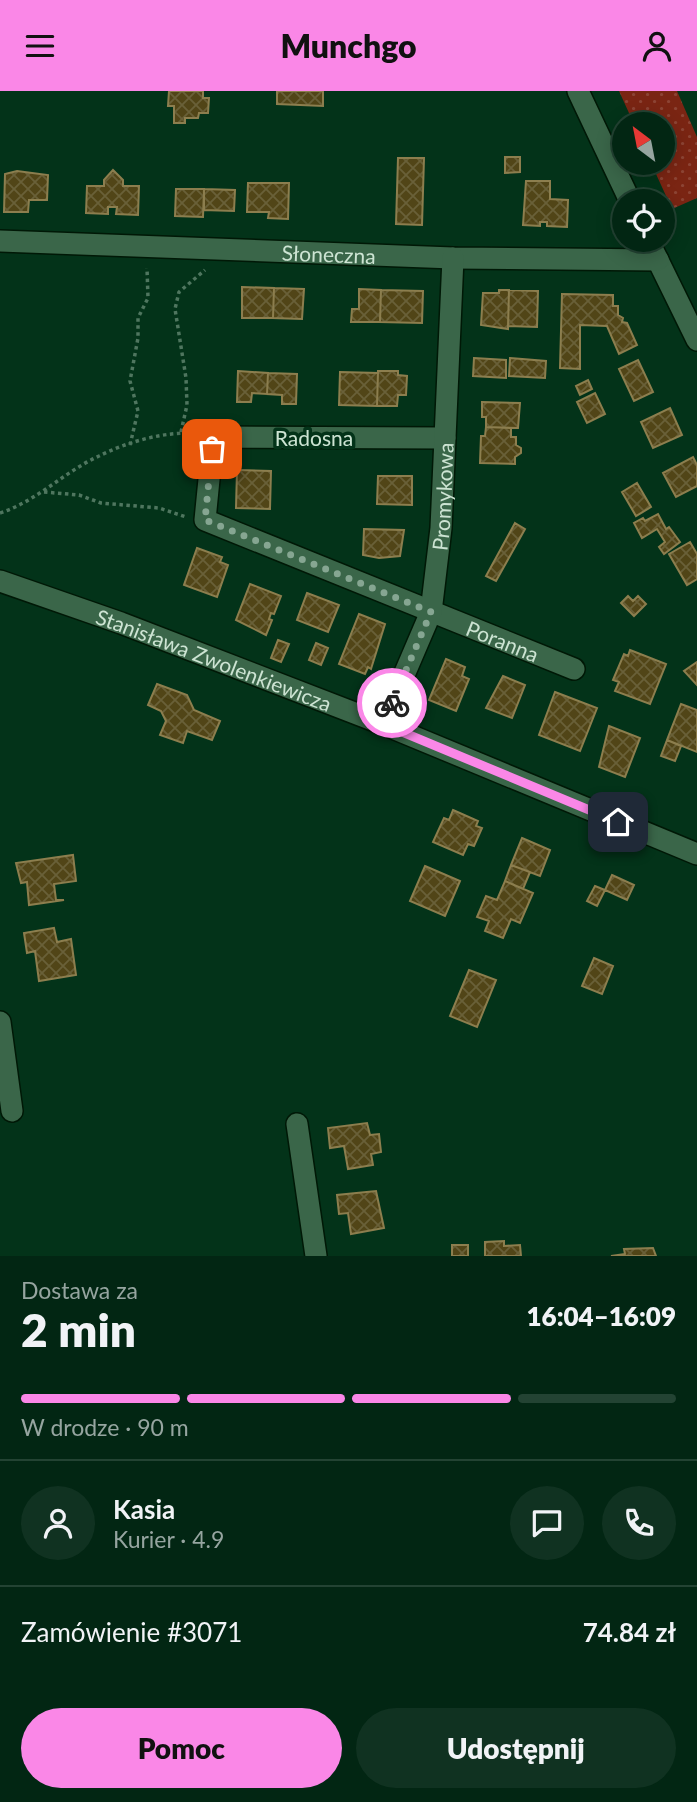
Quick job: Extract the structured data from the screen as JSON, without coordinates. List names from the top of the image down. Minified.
{"streets":{"street":["Słoneczna","Radosna","Promykowa","Poranna","Stanisława Zwolenkiewicza"]},"crossings":[["Słoneczna","Promykowa"],["Radosna","Promykowa"],["Promykowa","Poranna"],["Promykowa","Stanisława Zwolenkiewicza"]],"north":"top left","page":{"header":"Munchgo","heading":["2 min","Dostawa za","16:04–16:09"],"panel":["Kasia","Kurier · 4.9","Zamówienie #3071","74.84 zł"],"bar":"W drodze · 90 m","buttons":["Pomoc","Udostępnij"]}}
